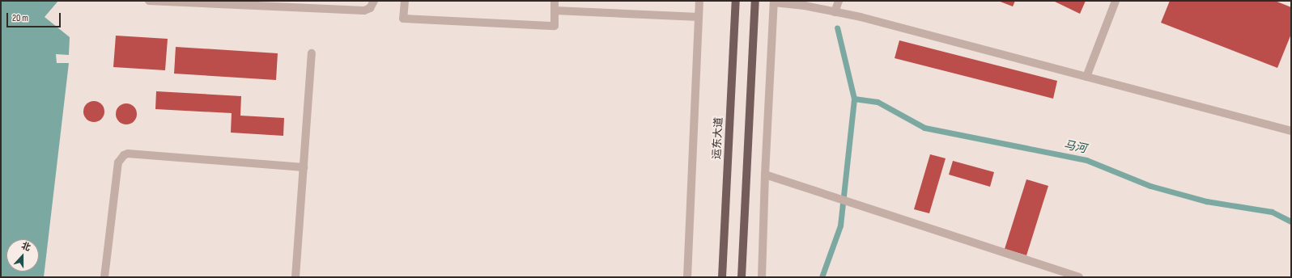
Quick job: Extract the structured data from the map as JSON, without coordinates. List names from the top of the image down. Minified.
{"streets":{"main road":["运东大道"]},"water":["马河"],"scale_bar":"20 m","north":"top"}
